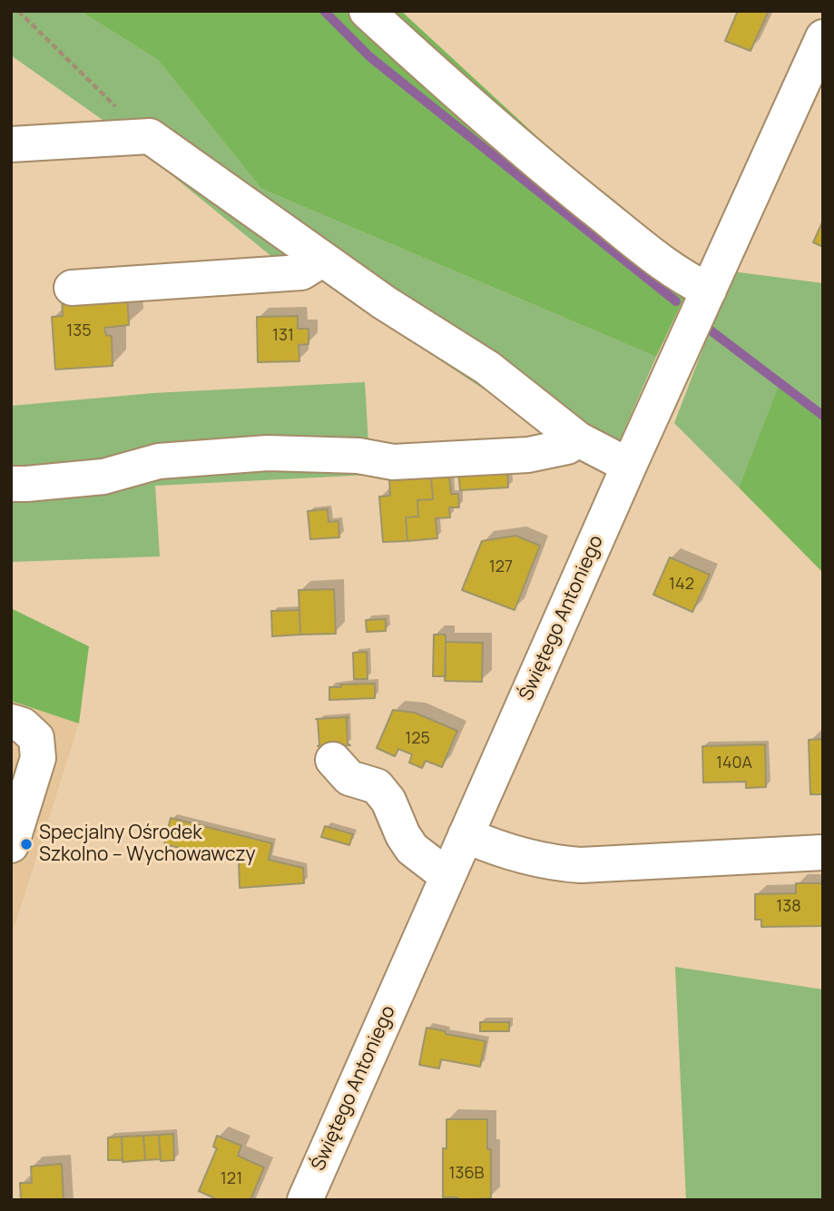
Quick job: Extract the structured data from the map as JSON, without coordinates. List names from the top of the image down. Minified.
{"streets":{"street":["Świętego Antoniego"]},"places":["Specjalny Ośrodek Szkolno – Wychowawczy"],"house_numbers":["135","131","127","142","125","140A","138","136B","121"]}
